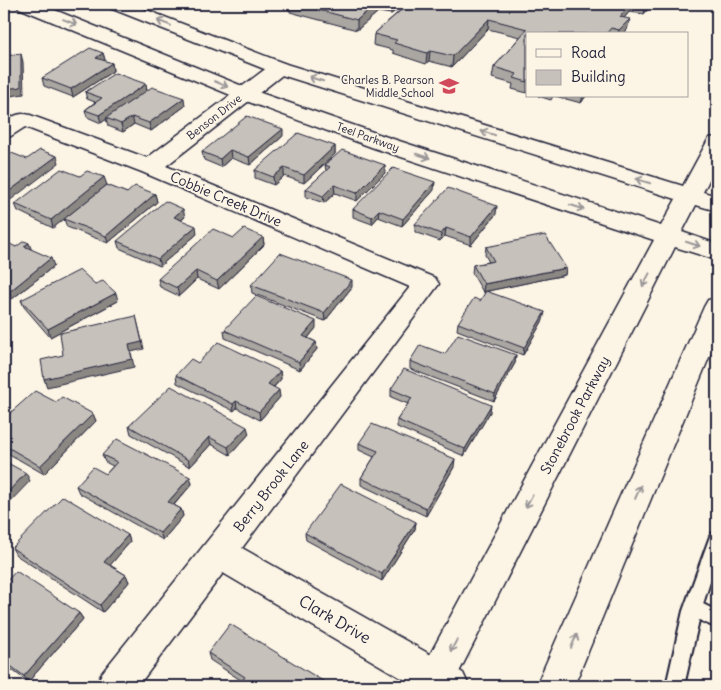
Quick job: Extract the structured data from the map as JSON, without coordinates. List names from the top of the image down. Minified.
{"streets":{"main road":["Benson Drive","Teel Parkway","Cobbie Creek Drive","Stonebrook Parkway","Berry Brook Lane","Clark Drive"]},"crossings":[["Benson Drive","Teel Parkway"],["Benson Drive","Cobbie Creek Drive"],["Teel Parkway","Stonebrook Parkway"],["Cobbie Creek Drive","Berry Brook Lane"],["Stonebrook Parkway","Clark Drive"],["Berry Brook Lane","Clark Drive"]],"places":{"school or university":["Charles B. Pearson Middle School"]},"legend":["Road","Building"]}
